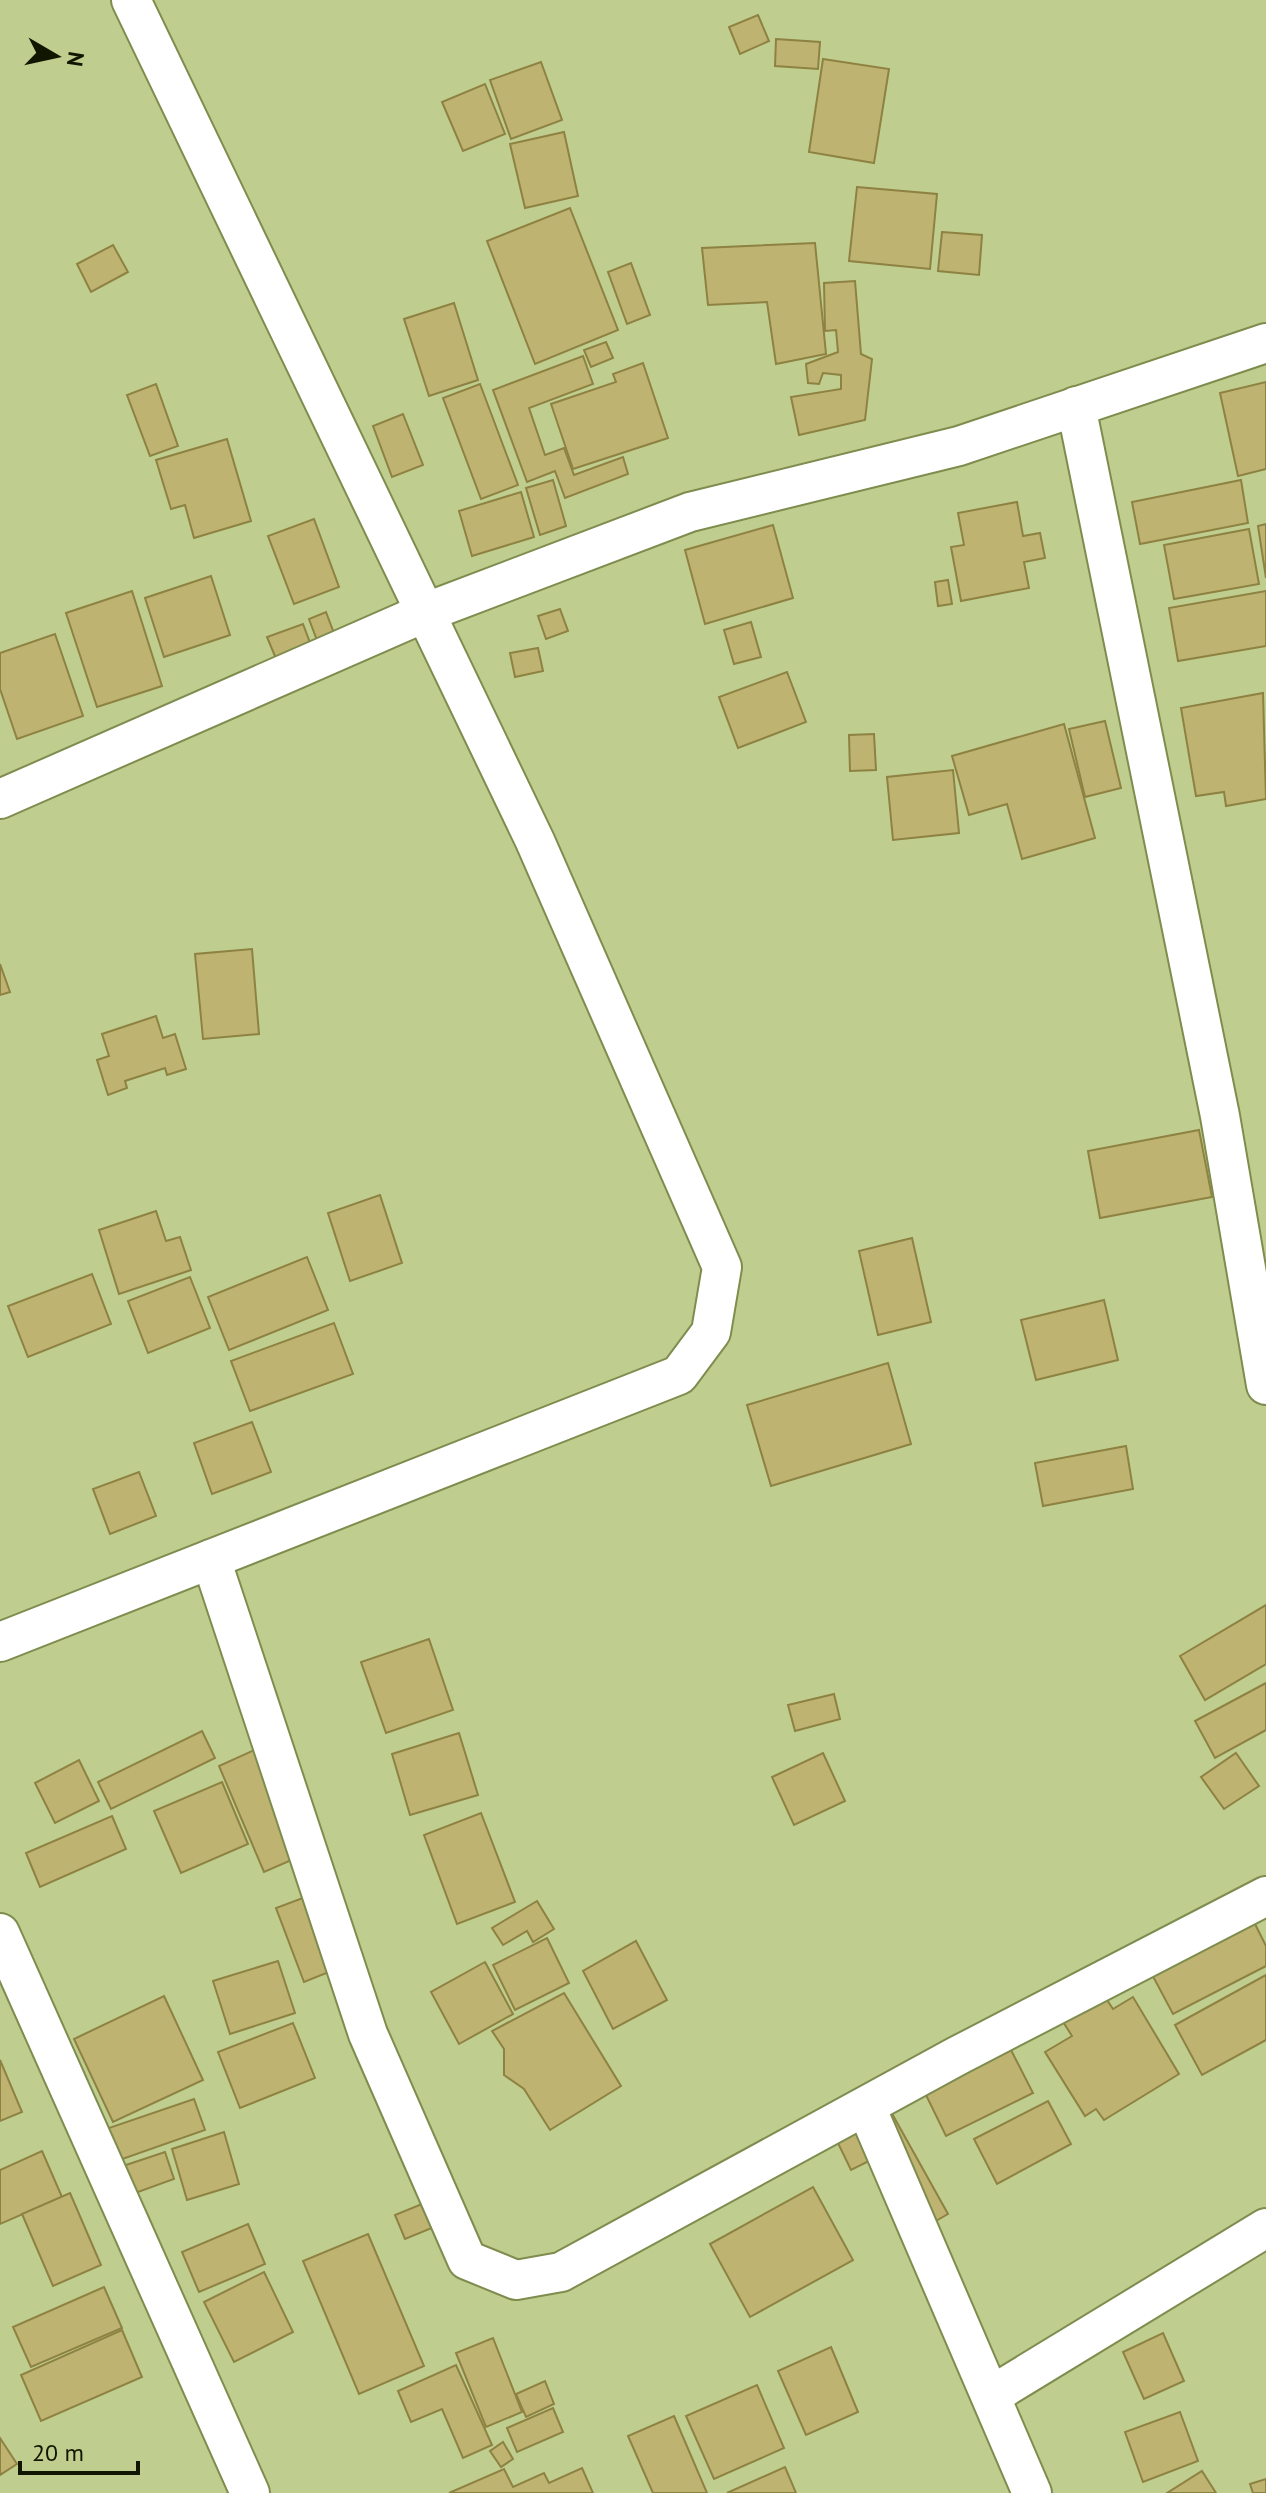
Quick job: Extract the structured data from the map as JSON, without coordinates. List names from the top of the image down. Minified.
{"scale_bar":"20 m","north":"right"}
